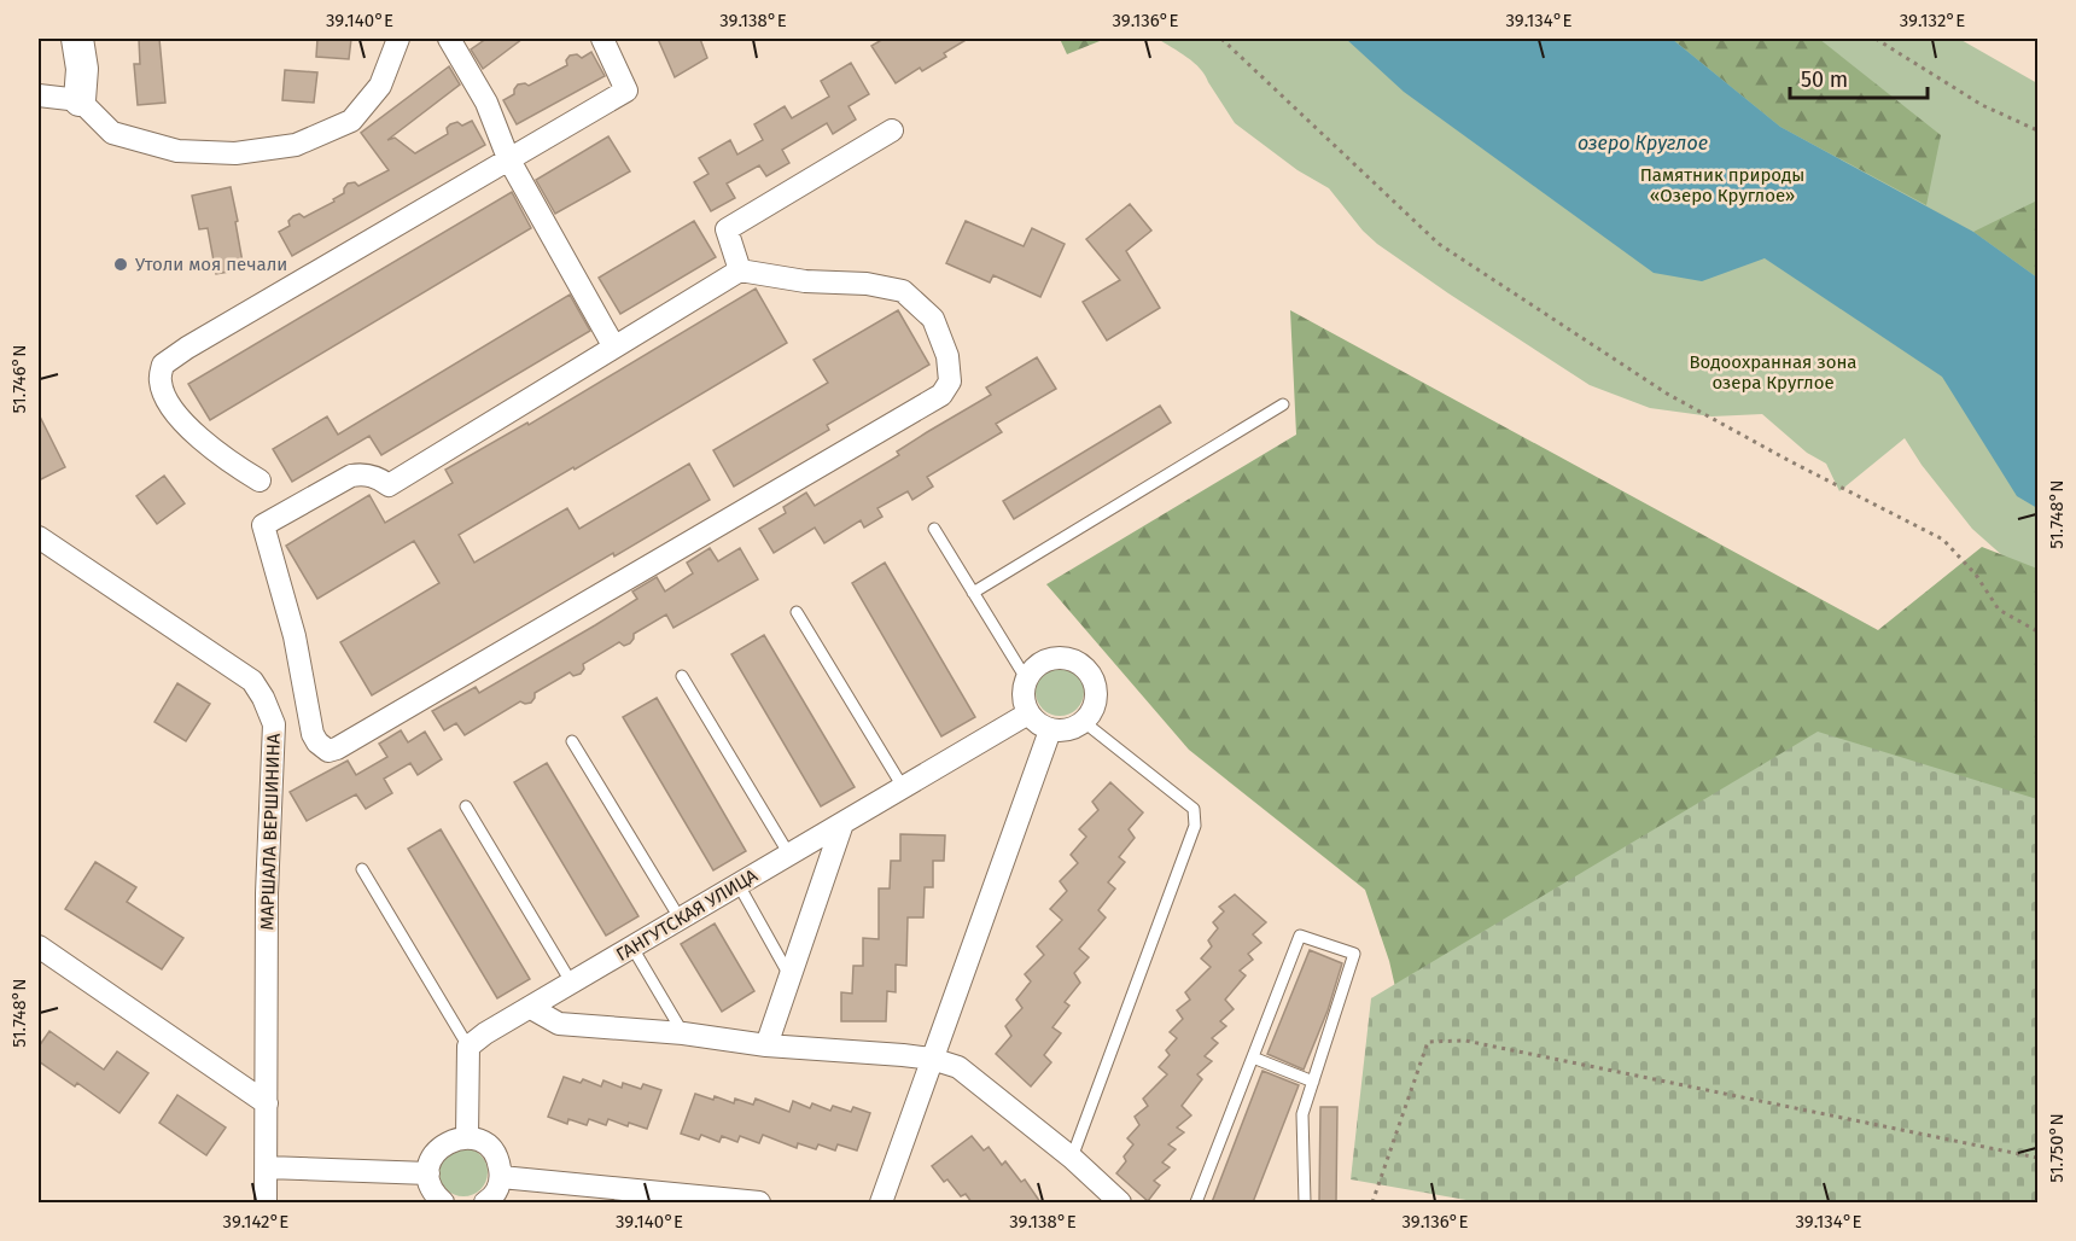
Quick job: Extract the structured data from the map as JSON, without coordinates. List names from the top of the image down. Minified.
{"streets":{"street":["МАРШАЛА ВЕРШИНИНА","ГАНГУТСКАЯ УЛИЦА"]},"water":["озеро Круглое"],"parks":["Памятник природы «Озеро Круглое»","Водоохранная зона озера Круглое"],"places":["Утоли моя печали"],"scale_bar":"50 m","coordinates":["39.140°E","39.138°E","39.136°E","39.134°E","39.132°E","51.746°N","51.748°N","51.750°N","39.142°E"]}
